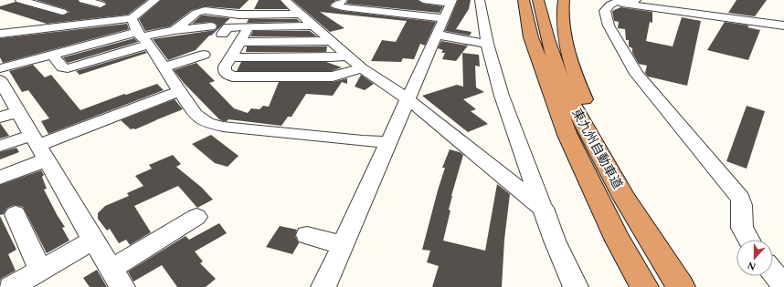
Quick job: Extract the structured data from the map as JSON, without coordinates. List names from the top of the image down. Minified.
{"streets":{"highway":["東九州自動車道"]},"north":"bottom"}
